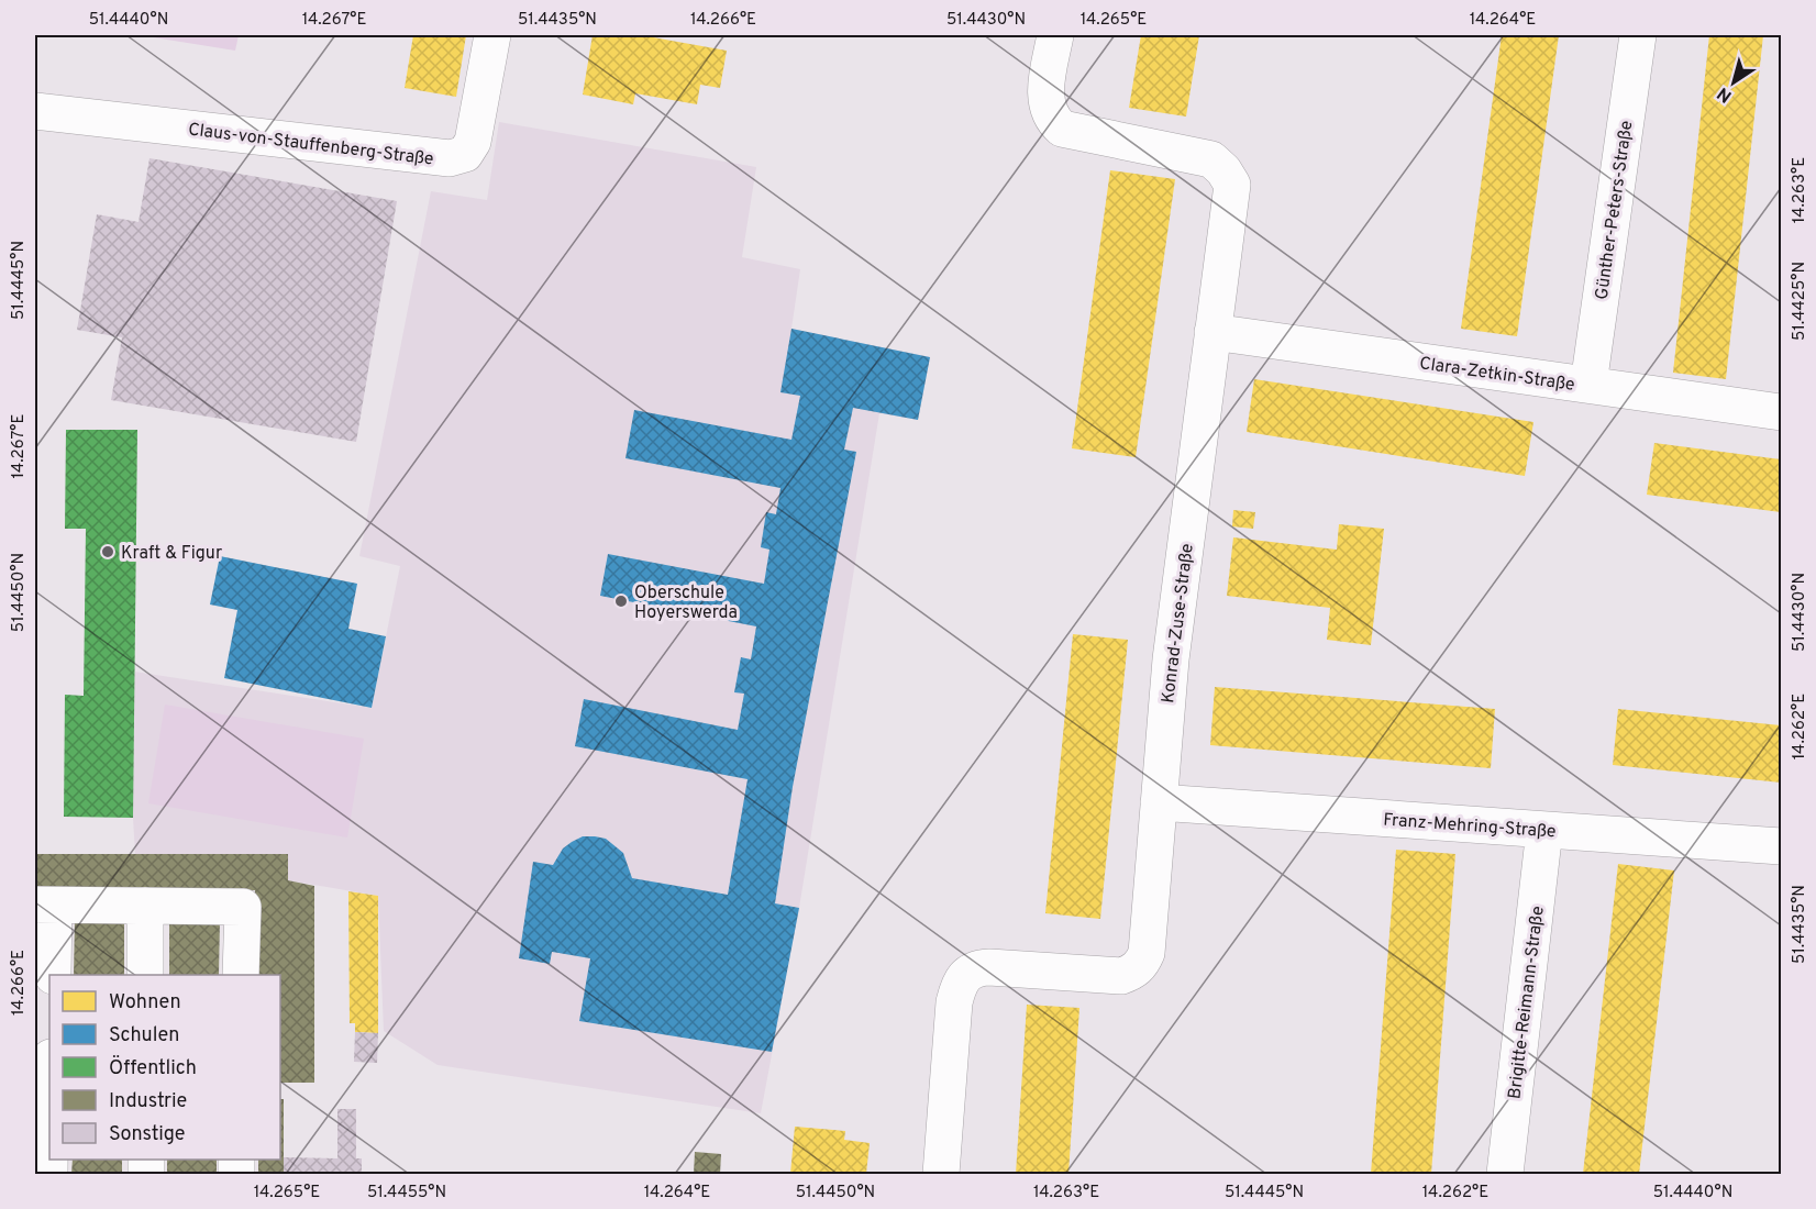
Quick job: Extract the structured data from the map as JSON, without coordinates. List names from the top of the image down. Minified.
{"streets":{"street":["Claus-von-Stauffenberg-Straße","Günther-Peters-Straße","Clara-Zetkin-Straße","Konrad-Zuse-Straße","Franz-Mehring-Straße","Brigitte-Reimann-Straße"]},"crossings":[["Günther-Peters-Straße","Clara-Zetkin-Straße"],["Clara-Zetkin-Straße","Konrad-Zuse-Straße"],["Konrad-Zuse-Straße","Franz-Mehring-Straße"],["Franz-Mehring-Straße","Brigitte-Reimann-Straße"]],"places":["Kraft & Figur","Oberschule Hoyerswerda"],"legend":["Wohnen","Schulen","Öffentlich","Industrie","Sonstige"],"north":"bottom left","coordinates":["51.4440°N","14.267°E","51.4435°N","14.266°E","51.4430°N","14.265°E","14.264°E","14.263°E","51.4445°N","51.4425°N","51.4450°N","14.262°E","51.4455°N"]}
